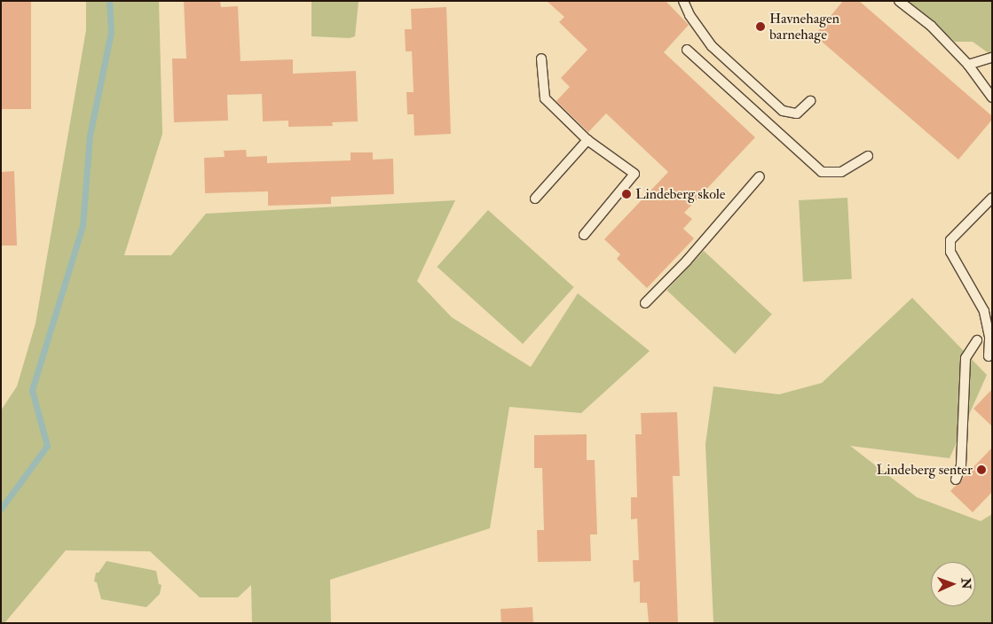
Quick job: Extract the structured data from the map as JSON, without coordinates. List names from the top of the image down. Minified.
{"places":["Havnehagen barnehage","Lindeberg skole","Lindeberg senter"],"north":"right"}
